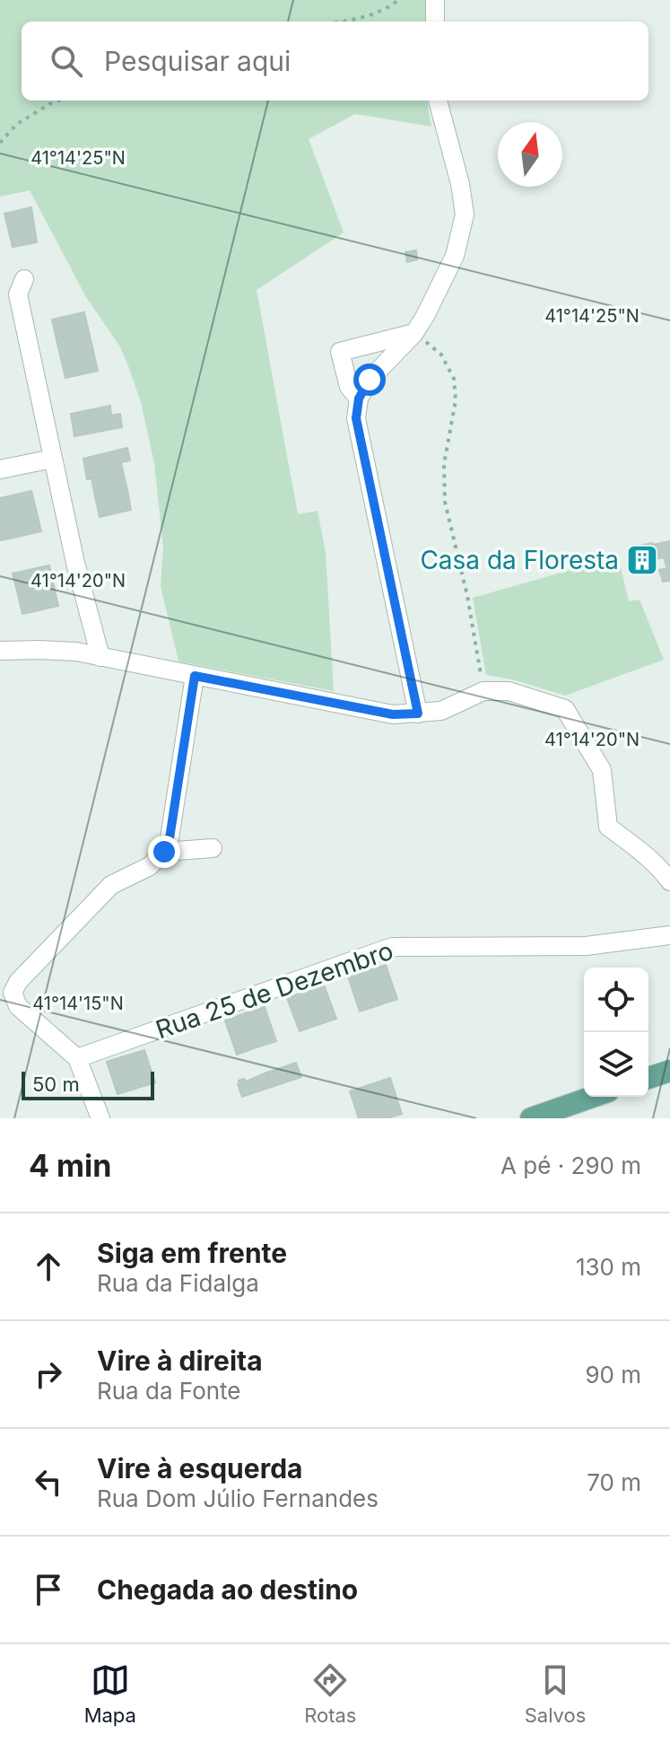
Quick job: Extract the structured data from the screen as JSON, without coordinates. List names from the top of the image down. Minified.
{"streets":{"street":["Rua 25 de Dezembro"]},"places":{"building":["Casa da Floresta"]},"scale_bar":"50 m","north":"top","page":{"search":"Pesquisar aqui","scale":"50 m","heading":["4 min","A pé · 290 m"],"list":[["Siga em frente","Rua da Fidalga","130 m"],["Vire à direita","Rua da Fonte","90 m"],["Vire à esquerda","Rua Dom Júlio Fernandes","70 m"],"Chegada ao destino"],"nav":["Mapa","Rotas","Salvos"]},"coordinates":["41°14'25\"N","41°14'20\"N","41°14'15\"N"]}
